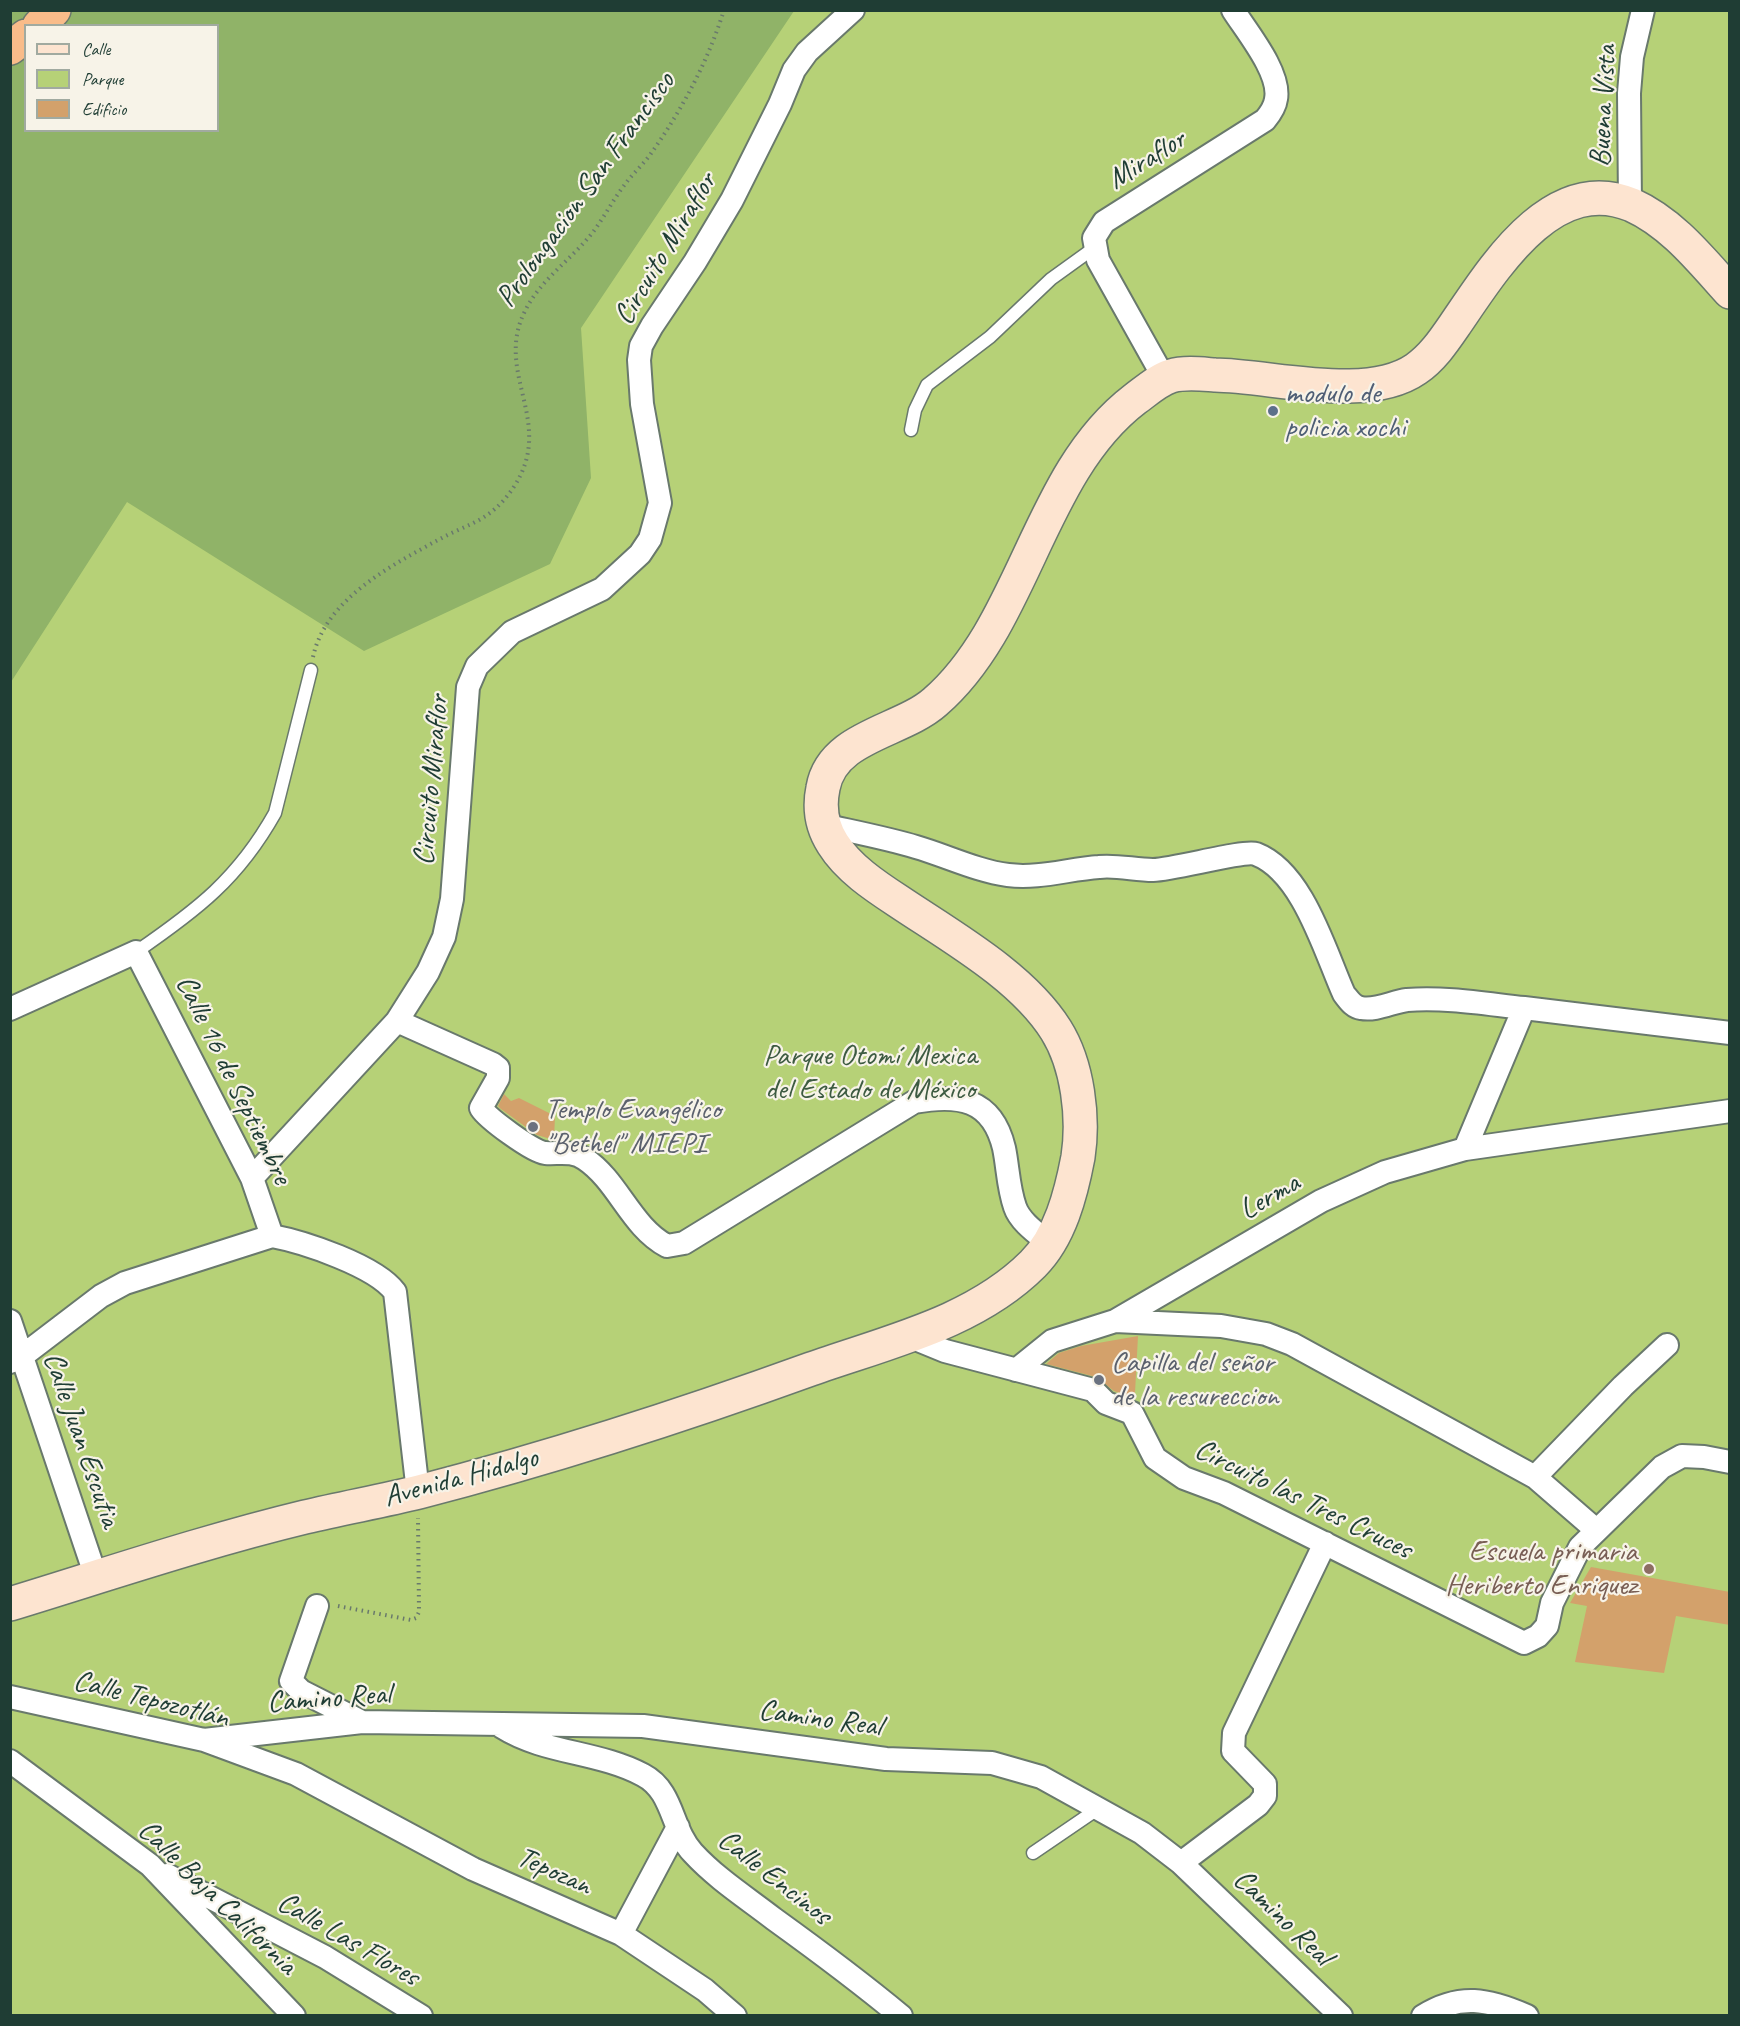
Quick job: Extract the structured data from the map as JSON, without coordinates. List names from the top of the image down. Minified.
{"streets":{"main road":["Avenida Hidalgo"],"street":["Buena Vista","Miraflor","Circuito Miraflor","Calle 16 de Septiembre","Lerma","Calle Juan Escutia","Circuito las Tres Cruces","Camino Real","Calle Tepozotlán","Tepozan","Calle Encinos","Calle Baja California","Calle Las Flores"],"path":["Prolongacion San Francisco"]},"crossings":[["Circuito Miraflor","Calle 16 de Septiembre"],["Calle Juan Escutia","Avenida Hidalgo"],["Avenida Hidalgo","Circuito las Tres Cruces"],["Camino Real","Calle Tepozotlán"],["Camino Real","Calle Encinos"],["Calle Tepozotlán","Tepozan"],["Calle Baja California","Calle Las Flores"]],"parks":["Parque Otomí Mexica del Estado de México"],"places":["modulo de policia xochi","Templo Evangélico \"Bethel\" MIEPI","Capilla del señor de la resureccion","Escuela primaria Heriberto Enriquez"],"legend":["Calle","Parque","Edificio"]}
